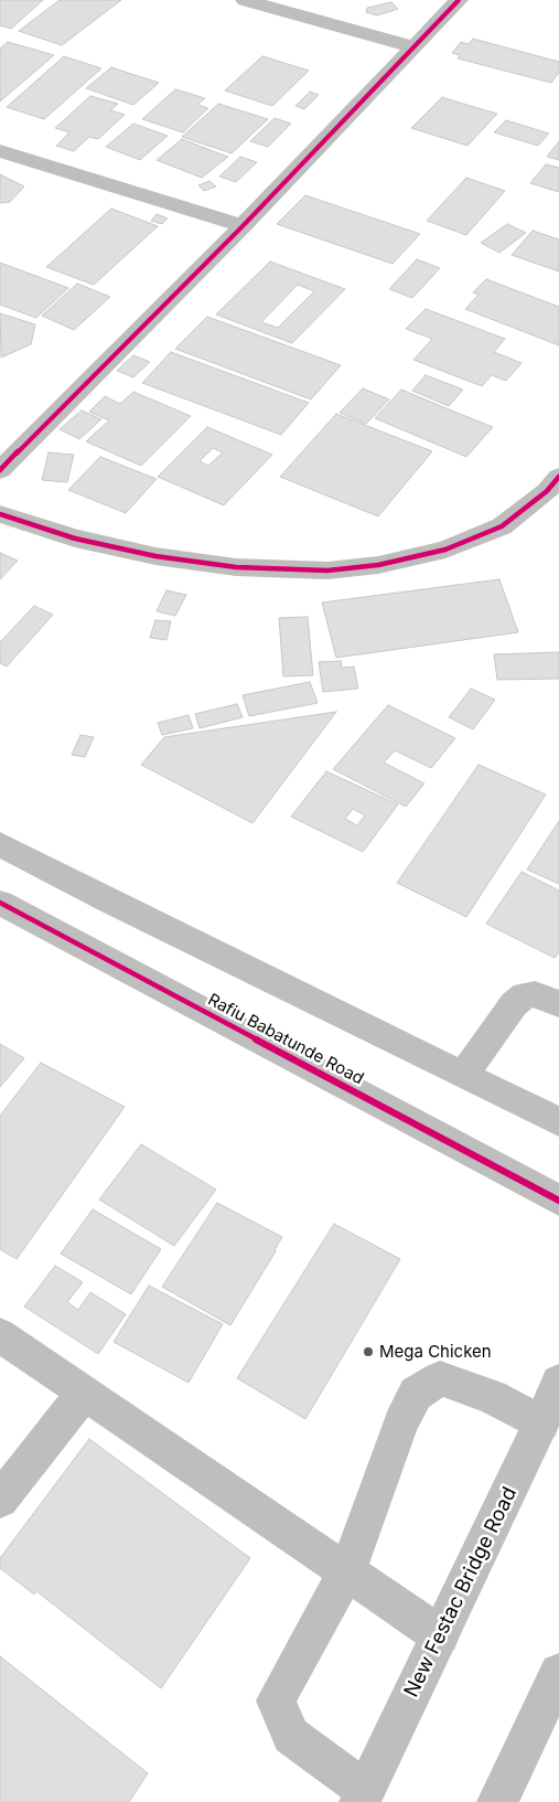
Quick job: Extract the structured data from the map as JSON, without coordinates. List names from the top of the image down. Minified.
{"streets":{"street":["Rafiu Babatunde Road","New Festac Bridge Road"]},"places":["Mega Chicken"]}
